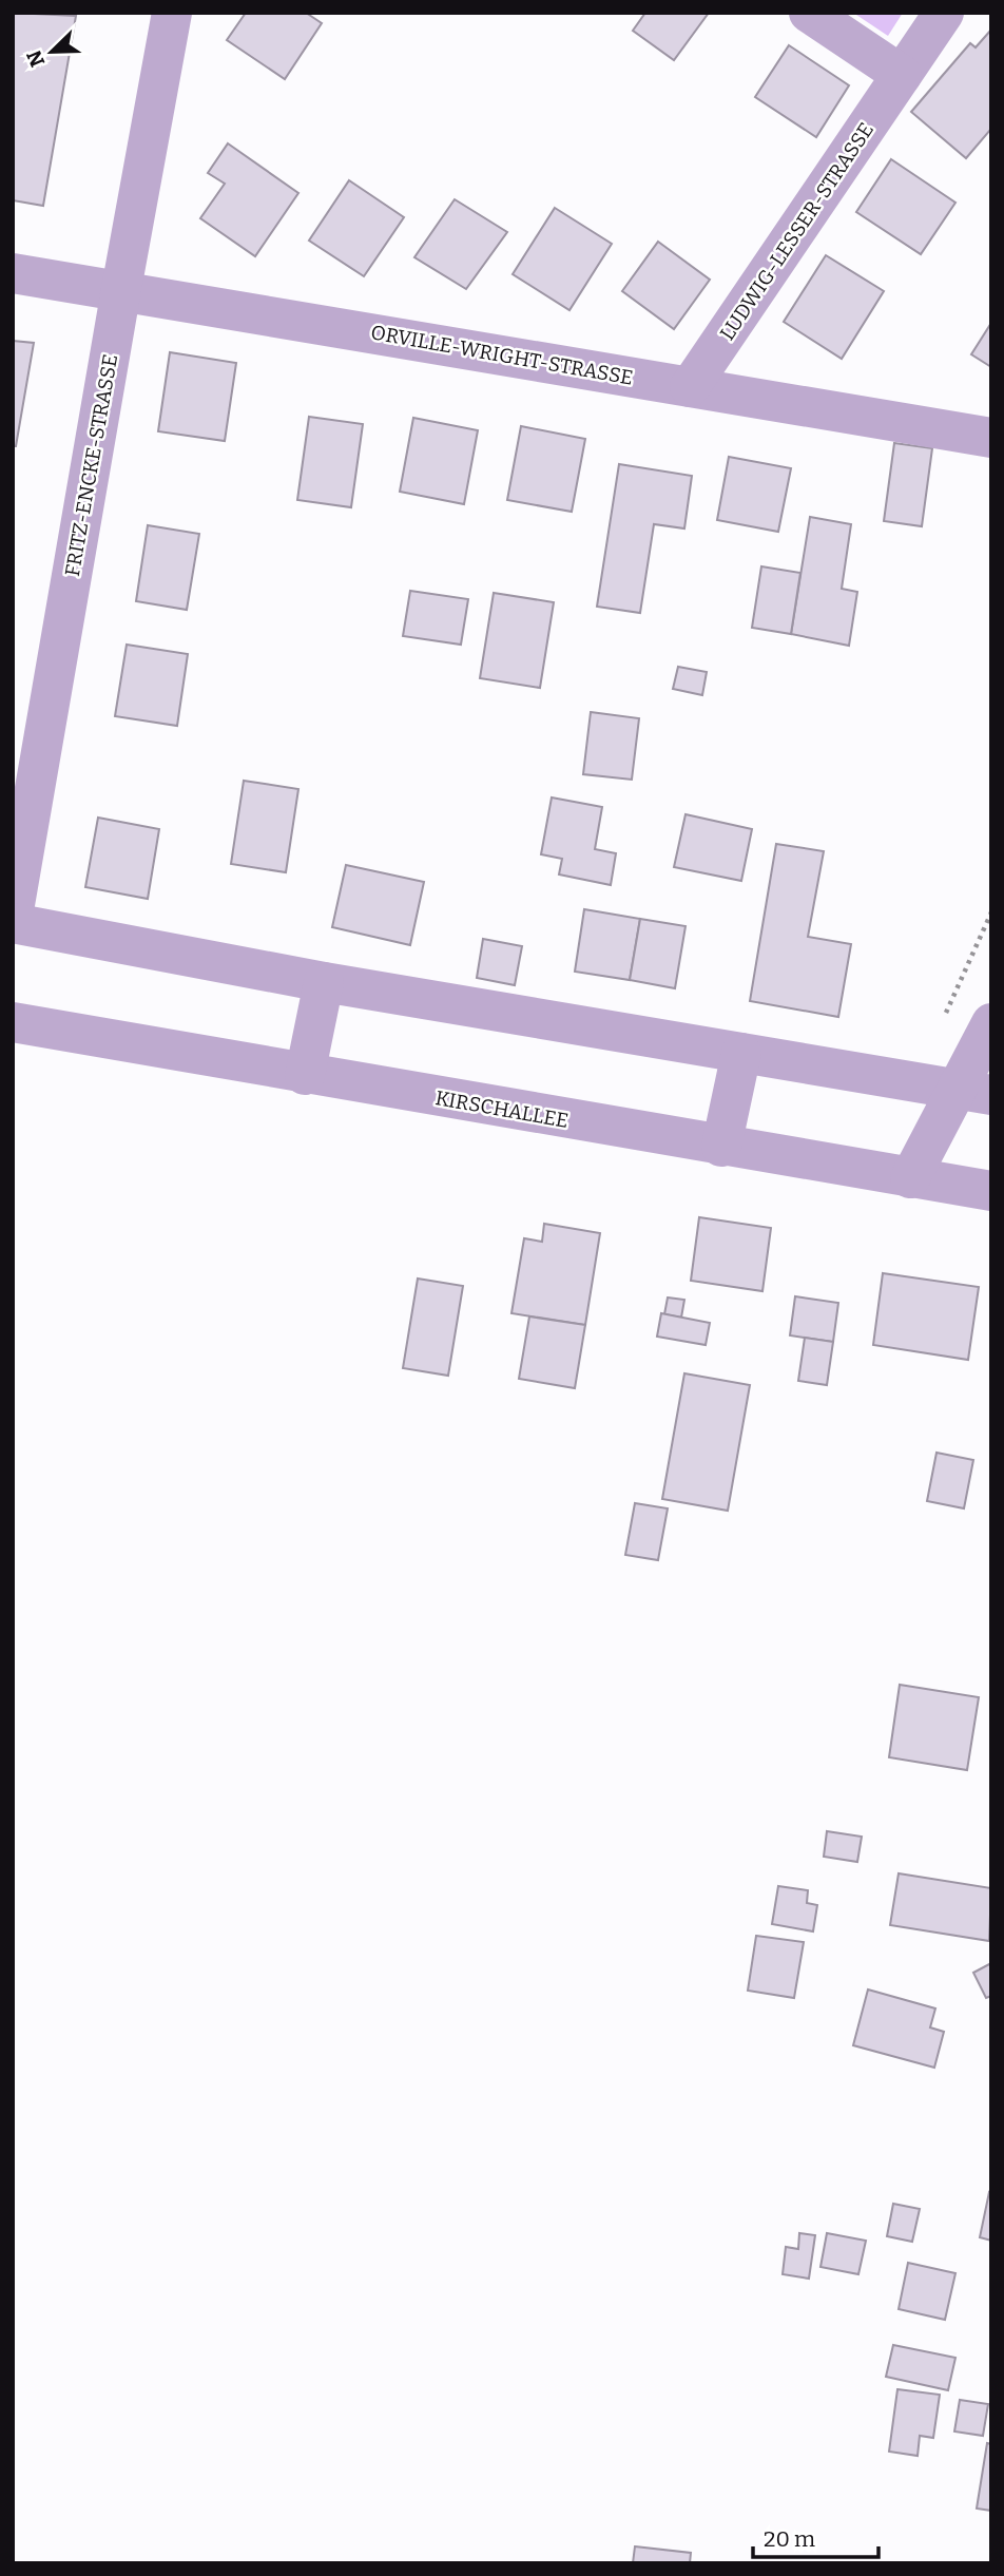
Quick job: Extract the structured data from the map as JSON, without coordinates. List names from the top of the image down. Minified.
{"streets":{"street":["LUDWIG-LESSER-STRASSE","ORVILLE-WRIGHT-STRASSE","FRITZ-ENCKE-STRASSE","KIRSCHALLEE"]},"crossings":[["LUDWIG-LESSER-STRASSE","ORVILLE-WRIGHT-STRASSE"],["ORVILLE-WRIGHT-STRASSE","FRITZ-ENCKE-STRASSE"]],"scale_bar":"20 m","north":"bottom left"}
